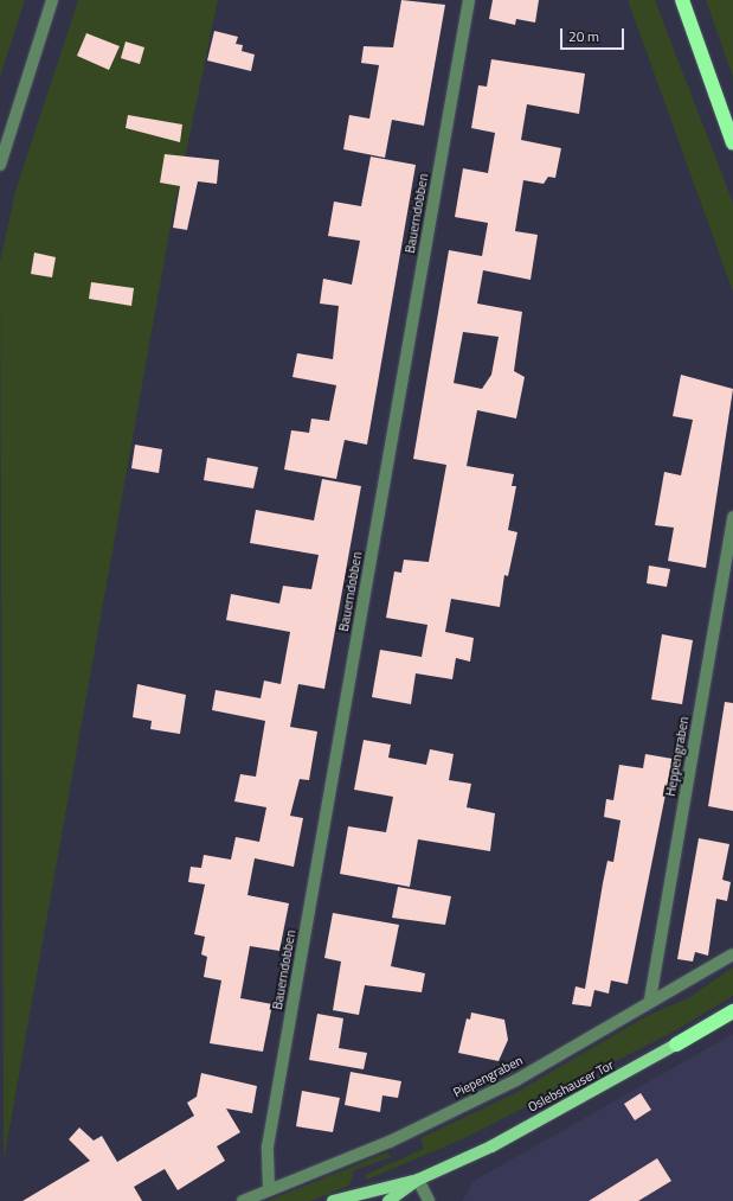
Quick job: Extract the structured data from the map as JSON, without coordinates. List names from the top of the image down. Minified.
{"streets":{"highway":["Oslebshauser Tor"],"street":["Bauerndobben","Heppengraben","Piepengraben"]},"crossings":[["Bauerndobben","Piepengraben"],["Heppengraben","Piepengraben"]],"scale_bar":"20 m"}
